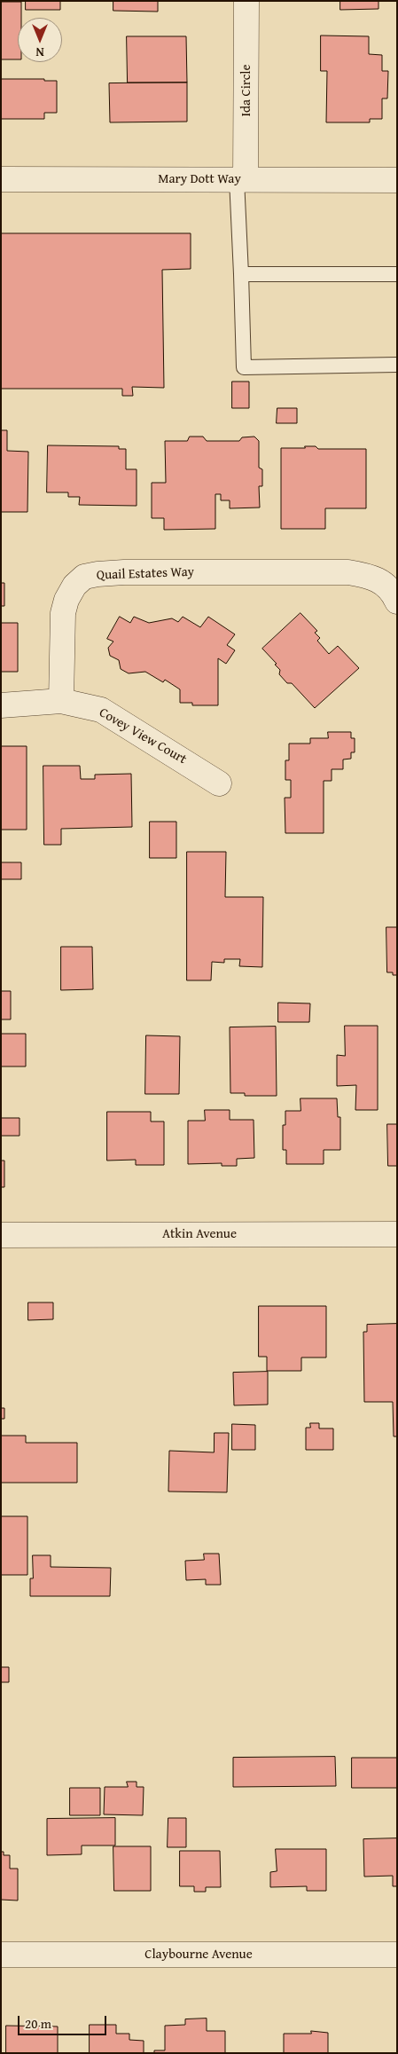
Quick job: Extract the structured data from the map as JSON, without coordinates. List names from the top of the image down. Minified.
{"streets":{"street":["Ida Circle","Mary Dott Way","Quail Estates Way","Covey View Court","Atkin Avenue","Claybourne Avenue"]},"crossings":[["Ida Circle","Mary Dott Way"],["Quail Estates Way","Covey View Court"]],"scale_bar":"20 m","north":"bottom"}
